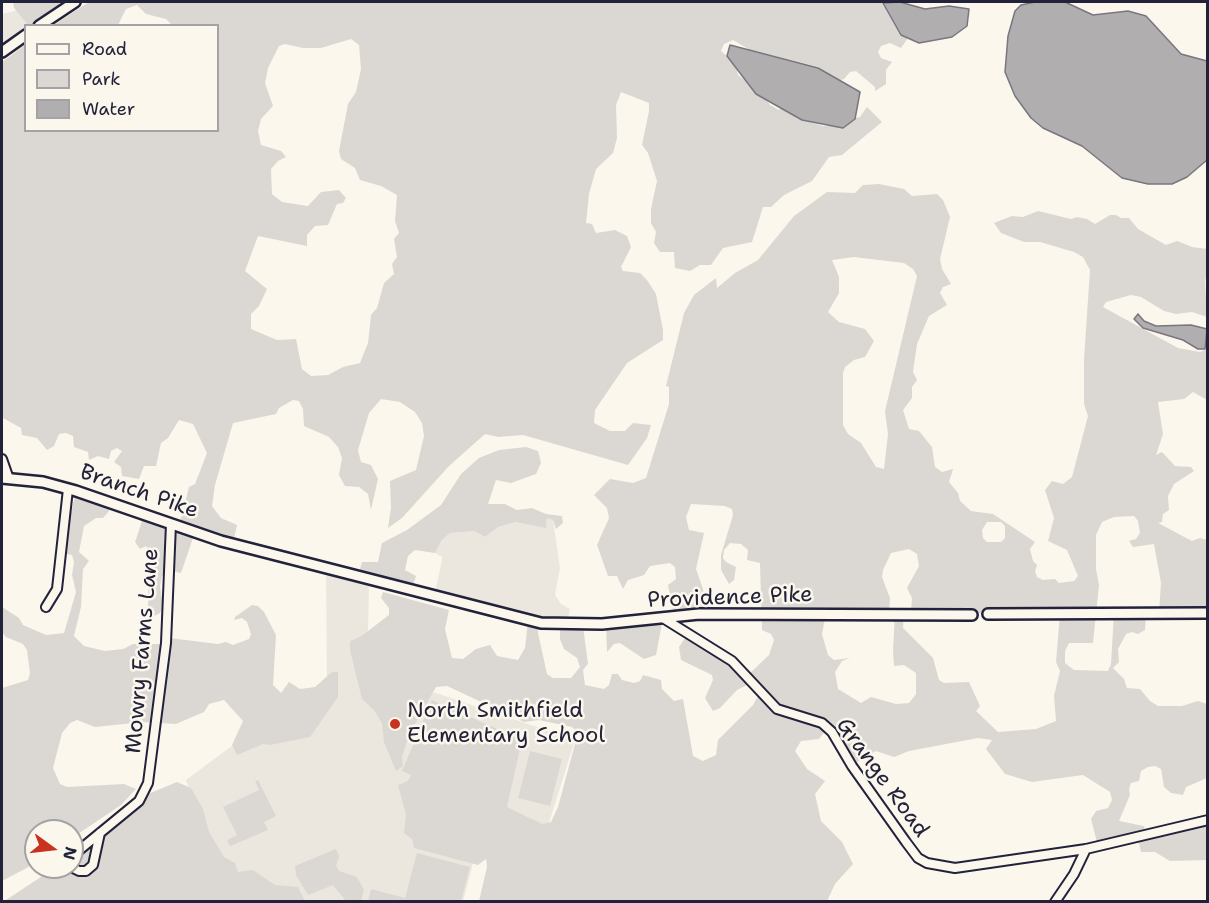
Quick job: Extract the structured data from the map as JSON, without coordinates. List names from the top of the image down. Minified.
{"streets":{"main road":["Branch Pike","Providence Pike"],"street":["Mowry Farms Lane","Grange Road"]},"crossings":[["Branch Pike","Providence Pike"],["Branch Pike","Mowry Farms Lane"],["Providence Pike","Grange Road"]],"places":["North Smithfield Elementary School"],"legend":["Road","Park","Water"],"north":"right"}
